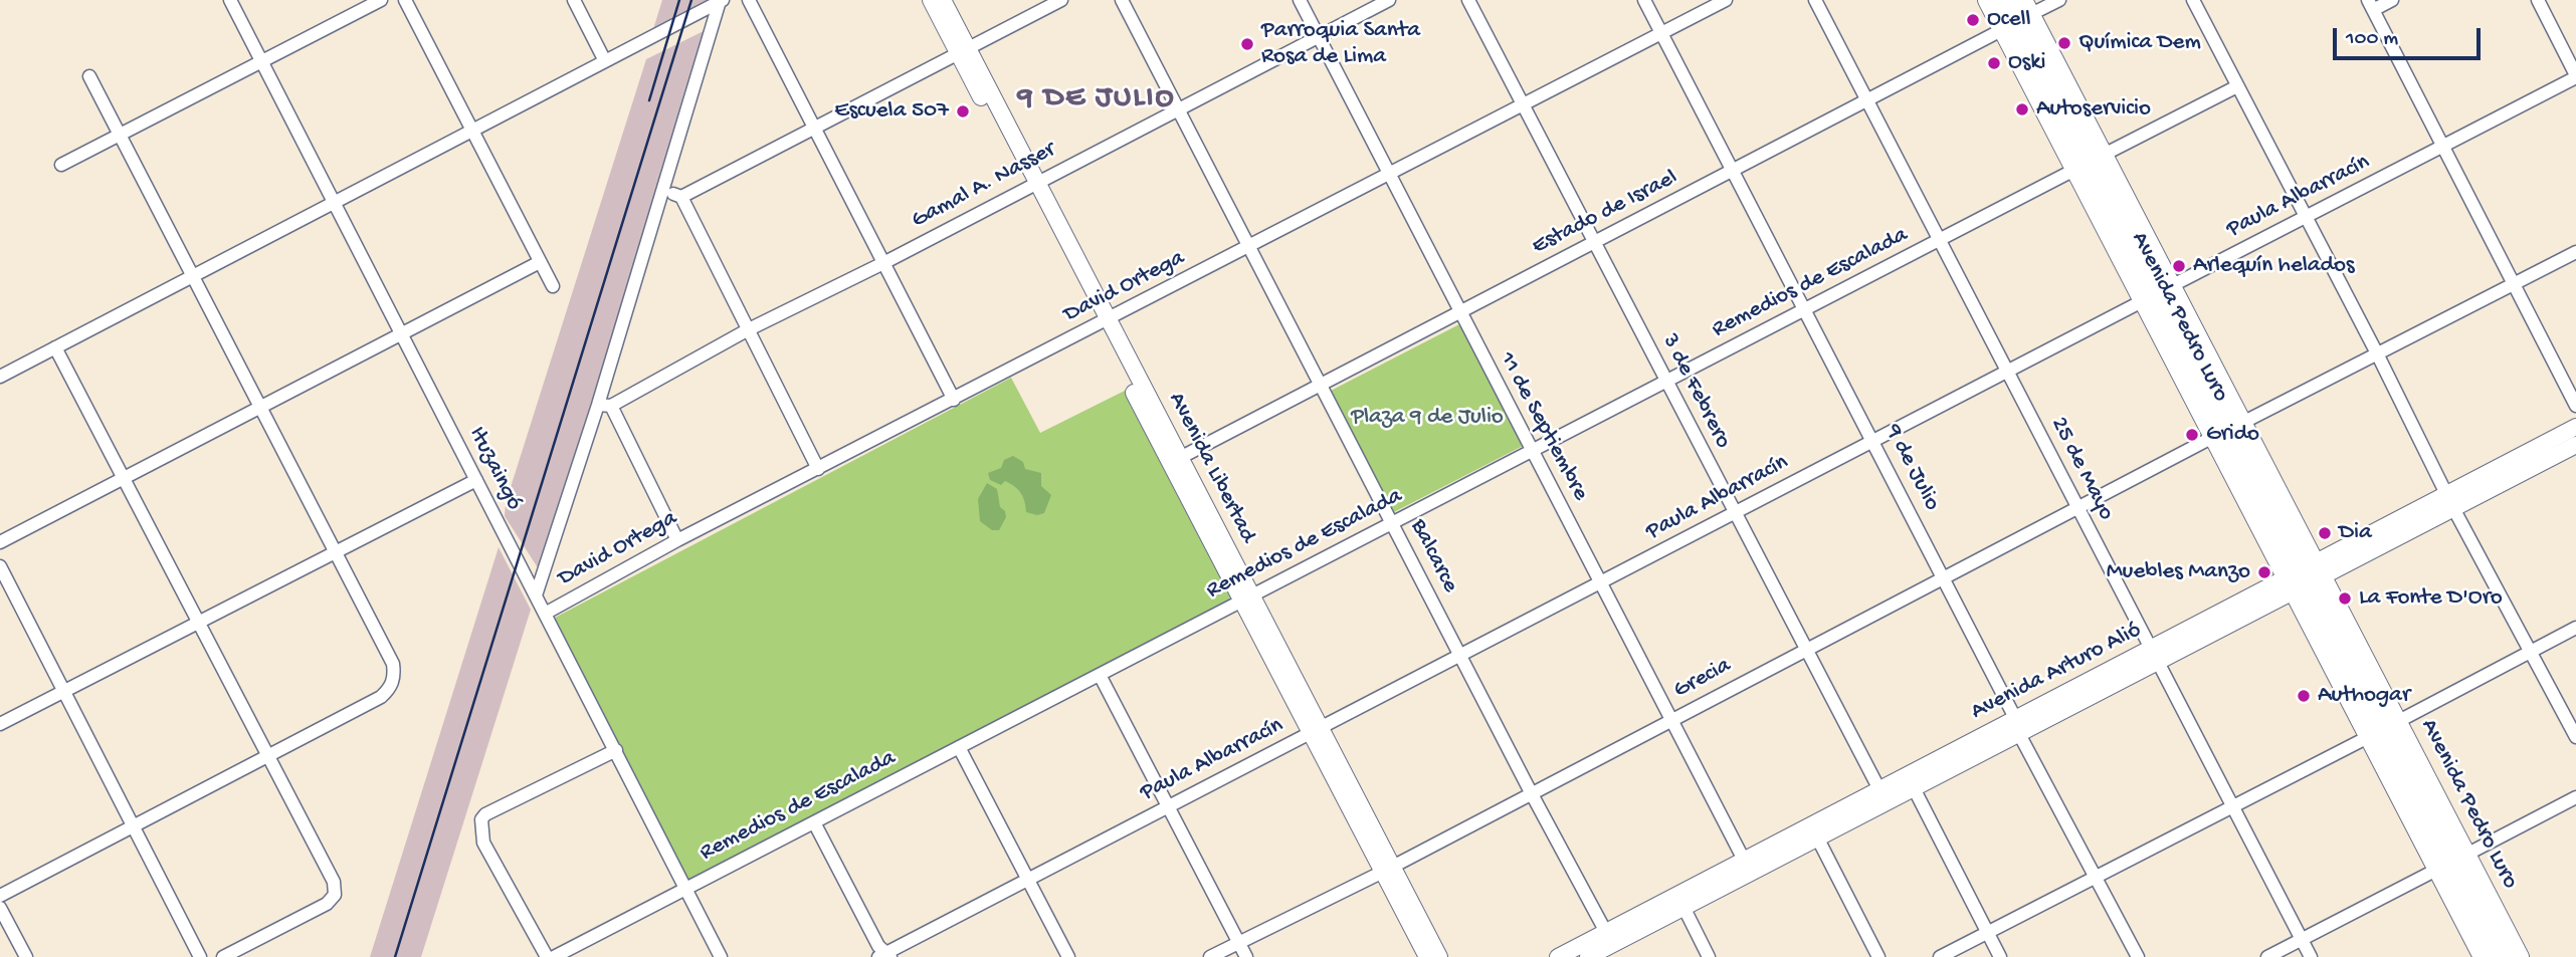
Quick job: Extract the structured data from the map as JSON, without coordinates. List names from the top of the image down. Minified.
{"streets":{"highway":["Avenida Pedro Luro"],"main road":["Avenida Libertad","Avenida Arturo Alió"],"street":["Gamal A. Nasser","Paula Albarracín","Estado de Israel","Remedios de Escalada","David Ortega","3 de Febrero","11 de Septiembre","9 de Julio","Ituzaingó","25 de Mayo","Balcarce","Grecia"]},"crossings":[["Gamal A. Nasser","11 de Septiembre"],["Gamal A. Nasser","Avenida Libertad"],["Gamal A. Nasser","Balcarce"],["Paula Albarracín","Avenida Pedro Luro"],["Paula Albarracín","3 de Febrero"],["Paula Albarracín","11 de Septiembre"],["Paula Albarracín","Avenida Libertad"],["Paula Albarracín","9 de Julio"],["Paula Albarracín","25 de Mayo"],["Paula Albarracín","Balcarce"],["Estado de Israel","Avenida Pedro Luro"],["Estado de Israel","3 de Febrero"],["Estado de Israel","11 de Septiembre"],["Estado de Israel","Avenida Libertad"],["Estado de Israel","9 de Julio"],["Estado de Israel","25 de Mayo"],["Estado de Israel","Balcarce"],["Remedios de Escalada","Avenida Pedro Luro"],["Remedios de Escalada","3 de Febrero"],["Remedios de Escalada","11 de Septiembre"],["Remedios de Escalada","Avenida Libertad"],["Remedios de Escalada","9 de Julio"],["Remedios de Escalada","Ituzaingó"],["Remedios de Escalada","25 de Mayo"],["Remedios de Escalada","Balcarce"],["David Ortega","3 de Febrero"],["David Ortega","11 de Septiembre"],["David Ortega","Avenida Libertad"],["David Ortega","9 de Julio"],["David Ortega","Ituzaingó"],["David Ortega","Balcarce"],["Avenida Pedro Luro","Avenida Arturo Alió"],["Avenida Pedro Luro","Grecia"],["3 de Febrero","Avenida Arturo Alió"],["3 de Febrero","Grecia"],["11 de Septiembre","Avenida Arturo Alió"],["11 de Septiembre","Grecia"],["Avenida Libertad","Grecia"],["9 de Julio","Avenida Arturo Alió"],["9 de Julio","Grecia"],["25 de Mayo","Avenida Arturo Alió"],["25 de Mayo","Grecia"],["Balcarce","Avenida Arturo Alió"],["Balcarce","Grecia"]],"districts":["9 DE JULIO"],"parks":["Plaza 9 de Julio"],"places":["Ocell","Química Dem","Parroquia Santa Rosa de Lima","Oski","Autoservicio","Escuela 507","Arlequín helados","Grido","Dia","Muebles Manzo","La Fonte D'Oro","Authogar"],"scale_bar":"100 m"}
